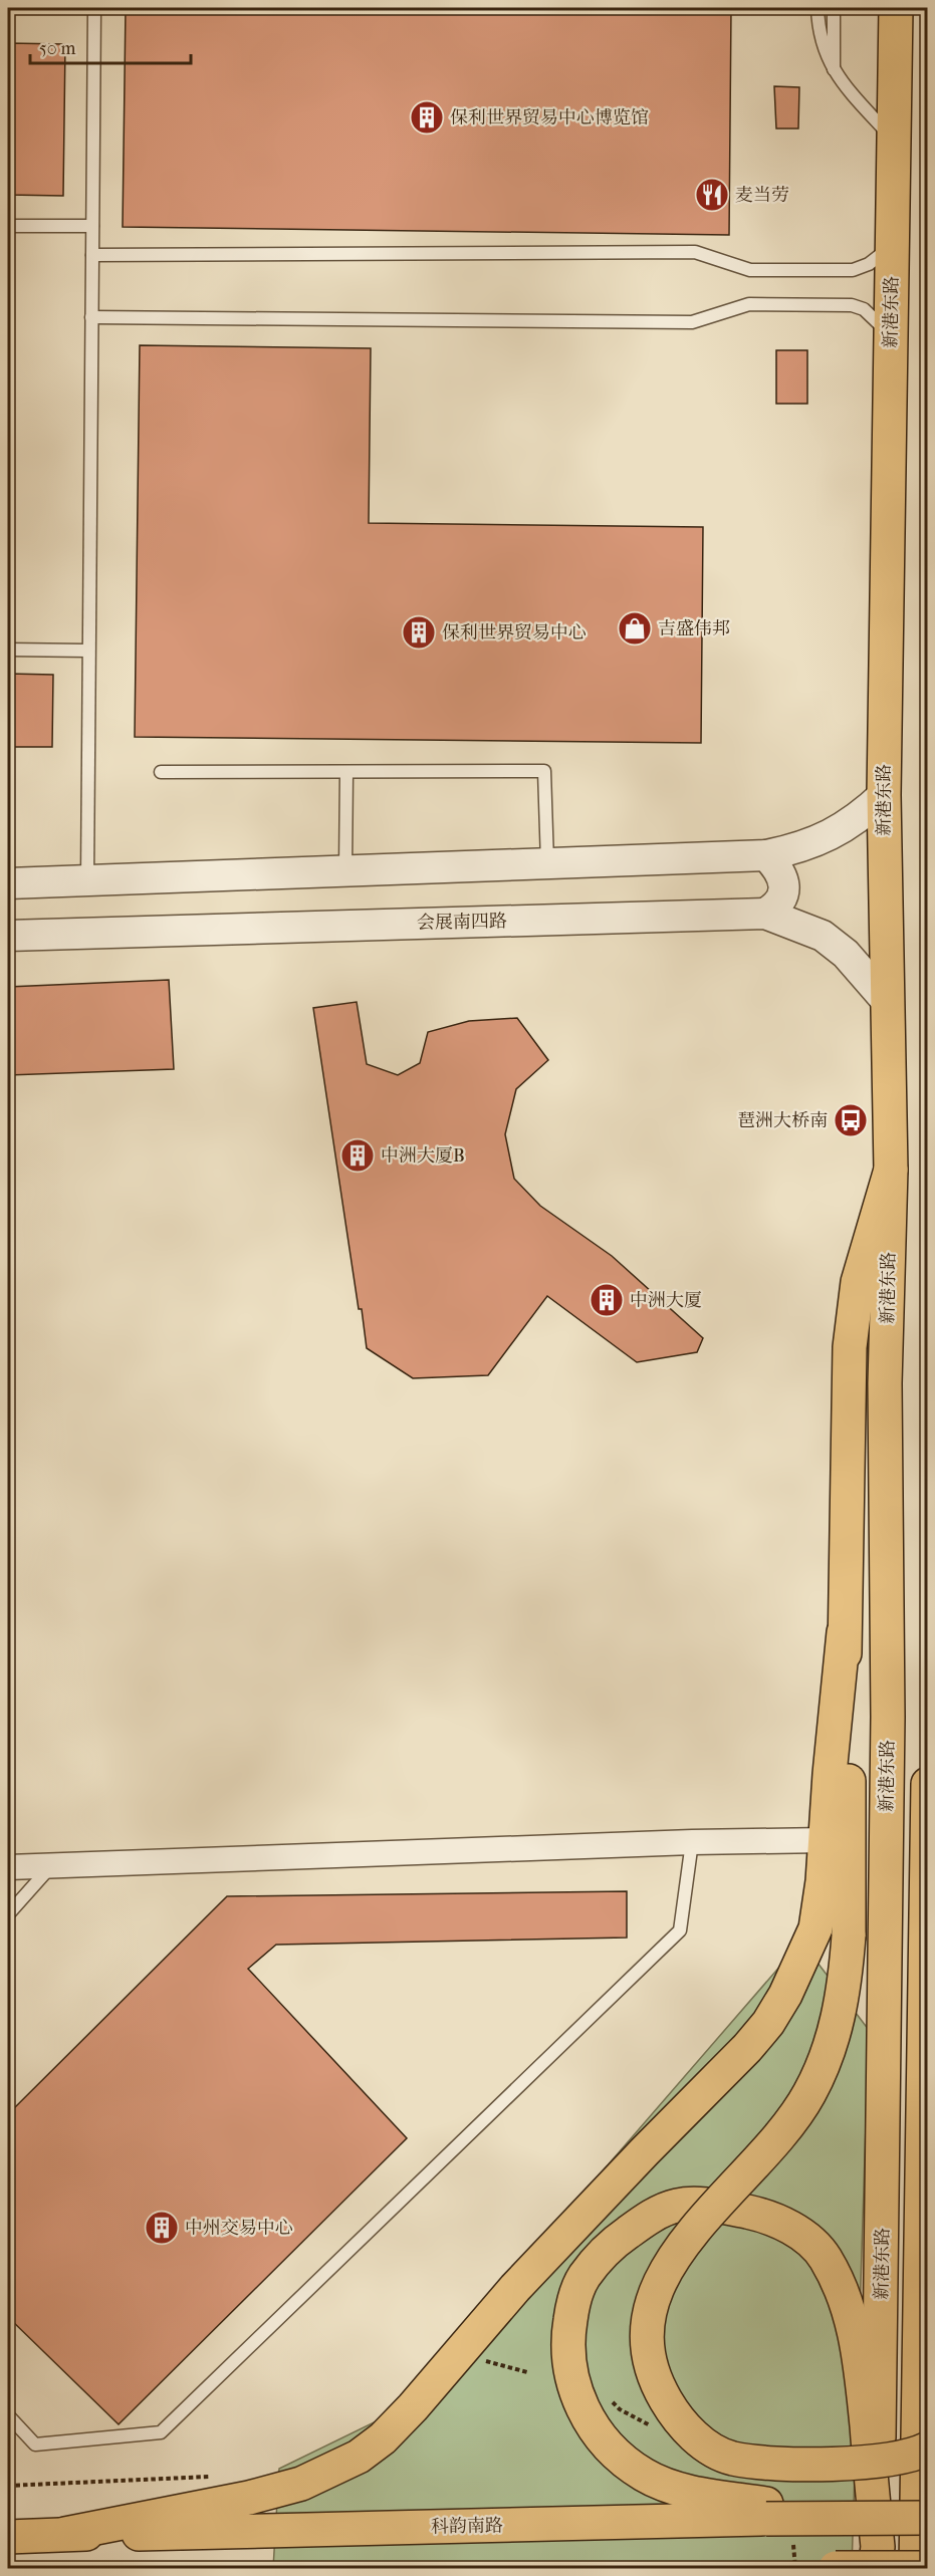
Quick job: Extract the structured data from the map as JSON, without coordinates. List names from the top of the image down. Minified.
{"streets":{"main road":["新港东路","科韵南路"],"street":["会展南四路"]},"crossings":[["新港东路","会展南四路"]],"places":{"building":["保利世界贸易中心博览馆","保利世界贸易中心","中洲大厦B","中洲大厦","中州交易中心"],"restaurant":["麦当劳"],"shop":["吉盛伟邦"],"bus stop":["琶洲大桥南"]},"scale_bar":"50 m"}
